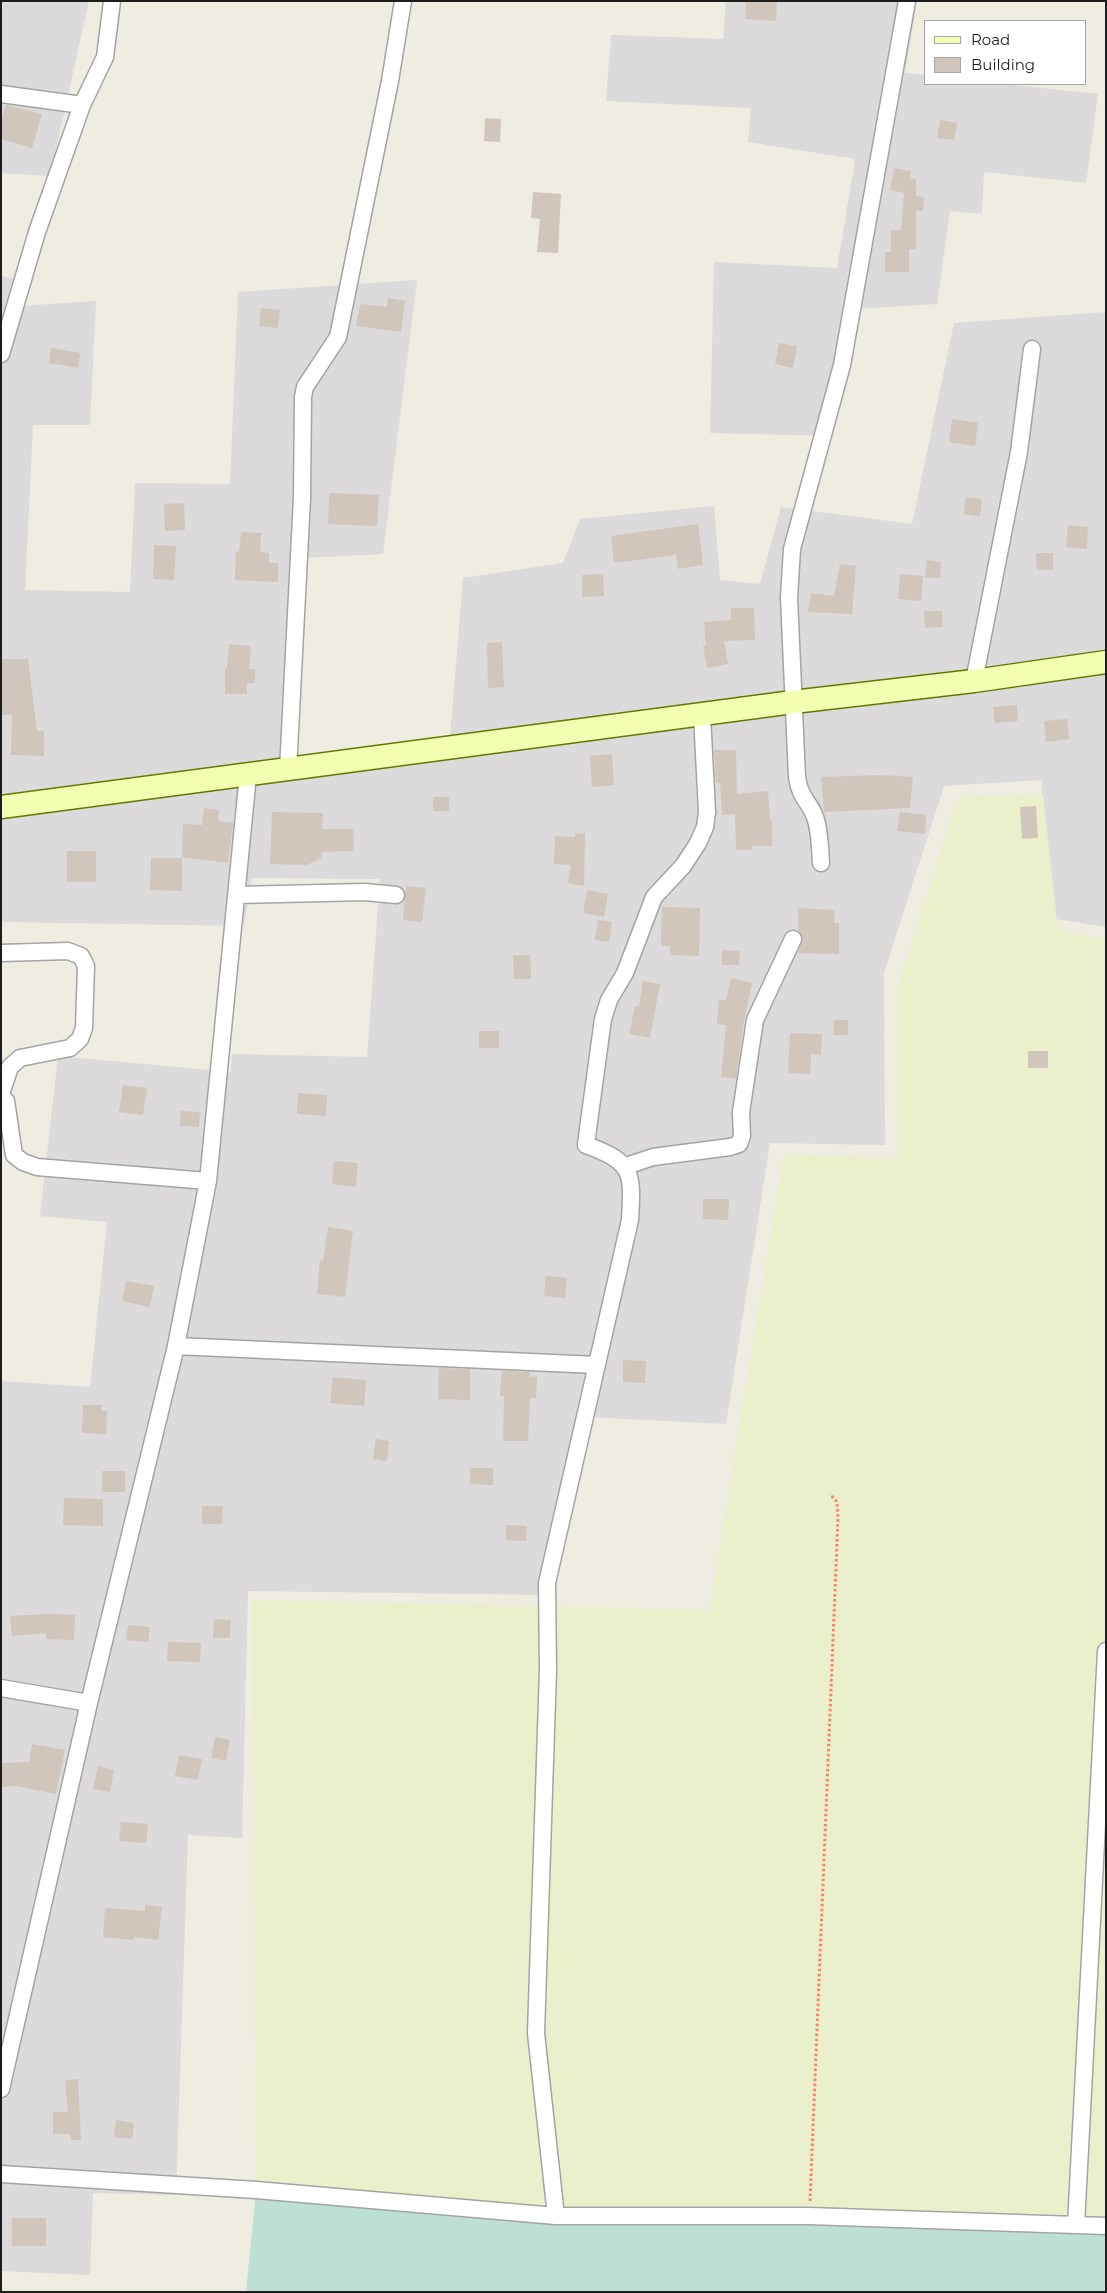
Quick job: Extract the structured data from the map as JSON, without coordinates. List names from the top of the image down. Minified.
{"legend":["Road","Building"]}
